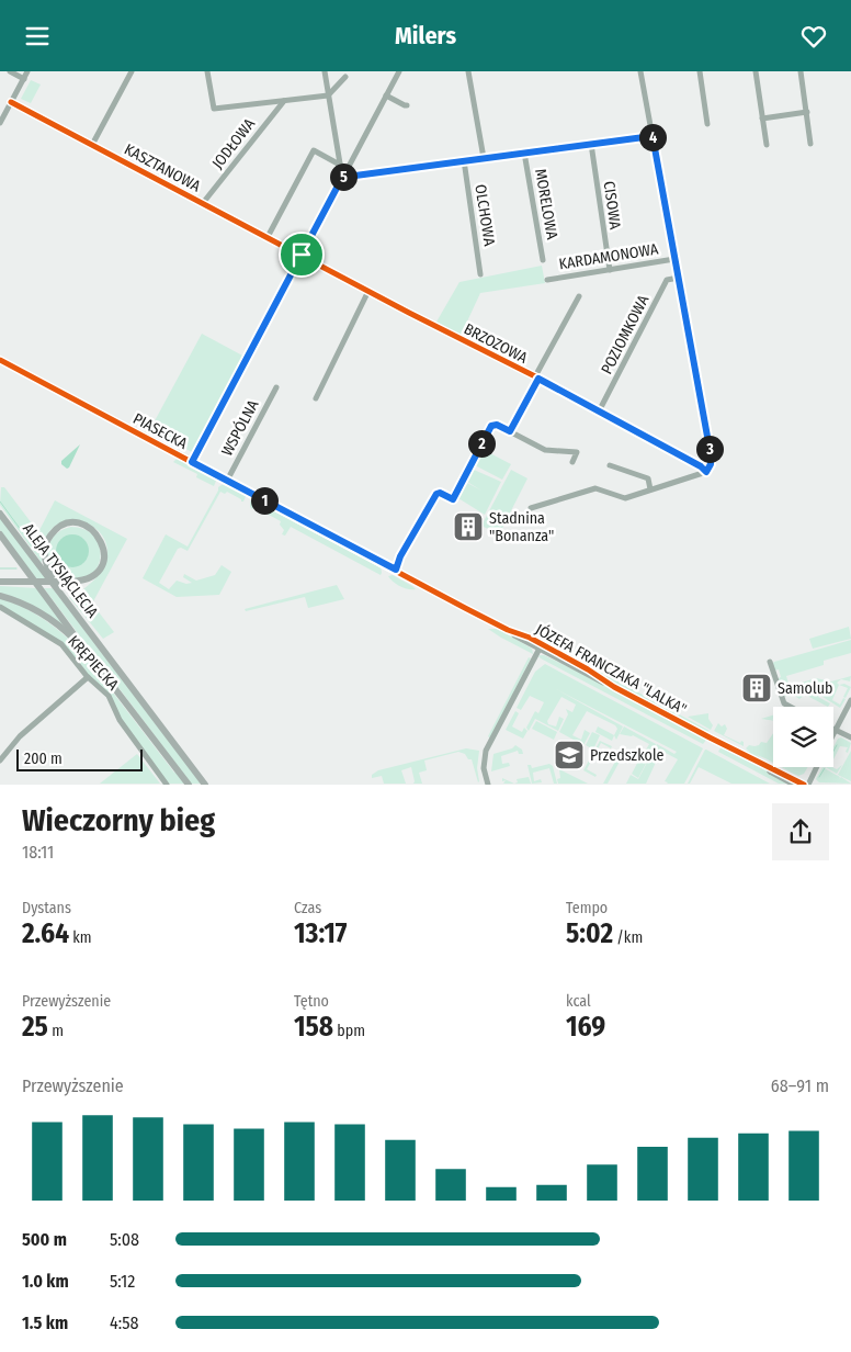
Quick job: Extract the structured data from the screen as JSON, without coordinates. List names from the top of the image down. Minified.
{"streets":{"main road":["ALEJA TYSIĄCLECIA"],"street":["JODŁOWA","KASZTANOWA","MORELOWA","CISOWA","OLCHOWA","KARDAMONOWA","POZIOMKOWA","BRZOZOWA","WSPÓLNA","PIASECKA","KRĘPIECKA","JÓZEFA FRANCZAKA \"LALKA\""]},"crossings":[["JODŁOWA","KASZTANOWA"],["KASZTANOWA","BRZOZOWA"],["CISOWA","KARDAMONOWA"],["POZIOMKOWA","BRZOZOWA"],["WSPÓLNA","PIASECKA"],["PIASECKA","JÓZEFA FRANCZAKA \"LALKA\""]],"places":{"building":["Stadnina \"Bonanza\"","Samolub"],"school or university":["Przedszkole"]},"scale_bar":"200 m","page":{"header":"Milers","pins":["4","5","2","3","1"],"scale":"200 m","heading":["Wieczorny bieg","18:11"],"stats":[["Dystans","2.64 km"],["Czas","13:17"],["Tempo","5:02 /km"],["Przewyższenie","25 m"],["Tętno","158 bpm"],["kcal","169"]],"chart":["Przewyższenie","68–91 m"],"list":[{"name":"500 m","note":"5:08"},{"name":"1.0 km","note":"5:12"},{"name":"1.5 km","note":"4:58"}]}}
